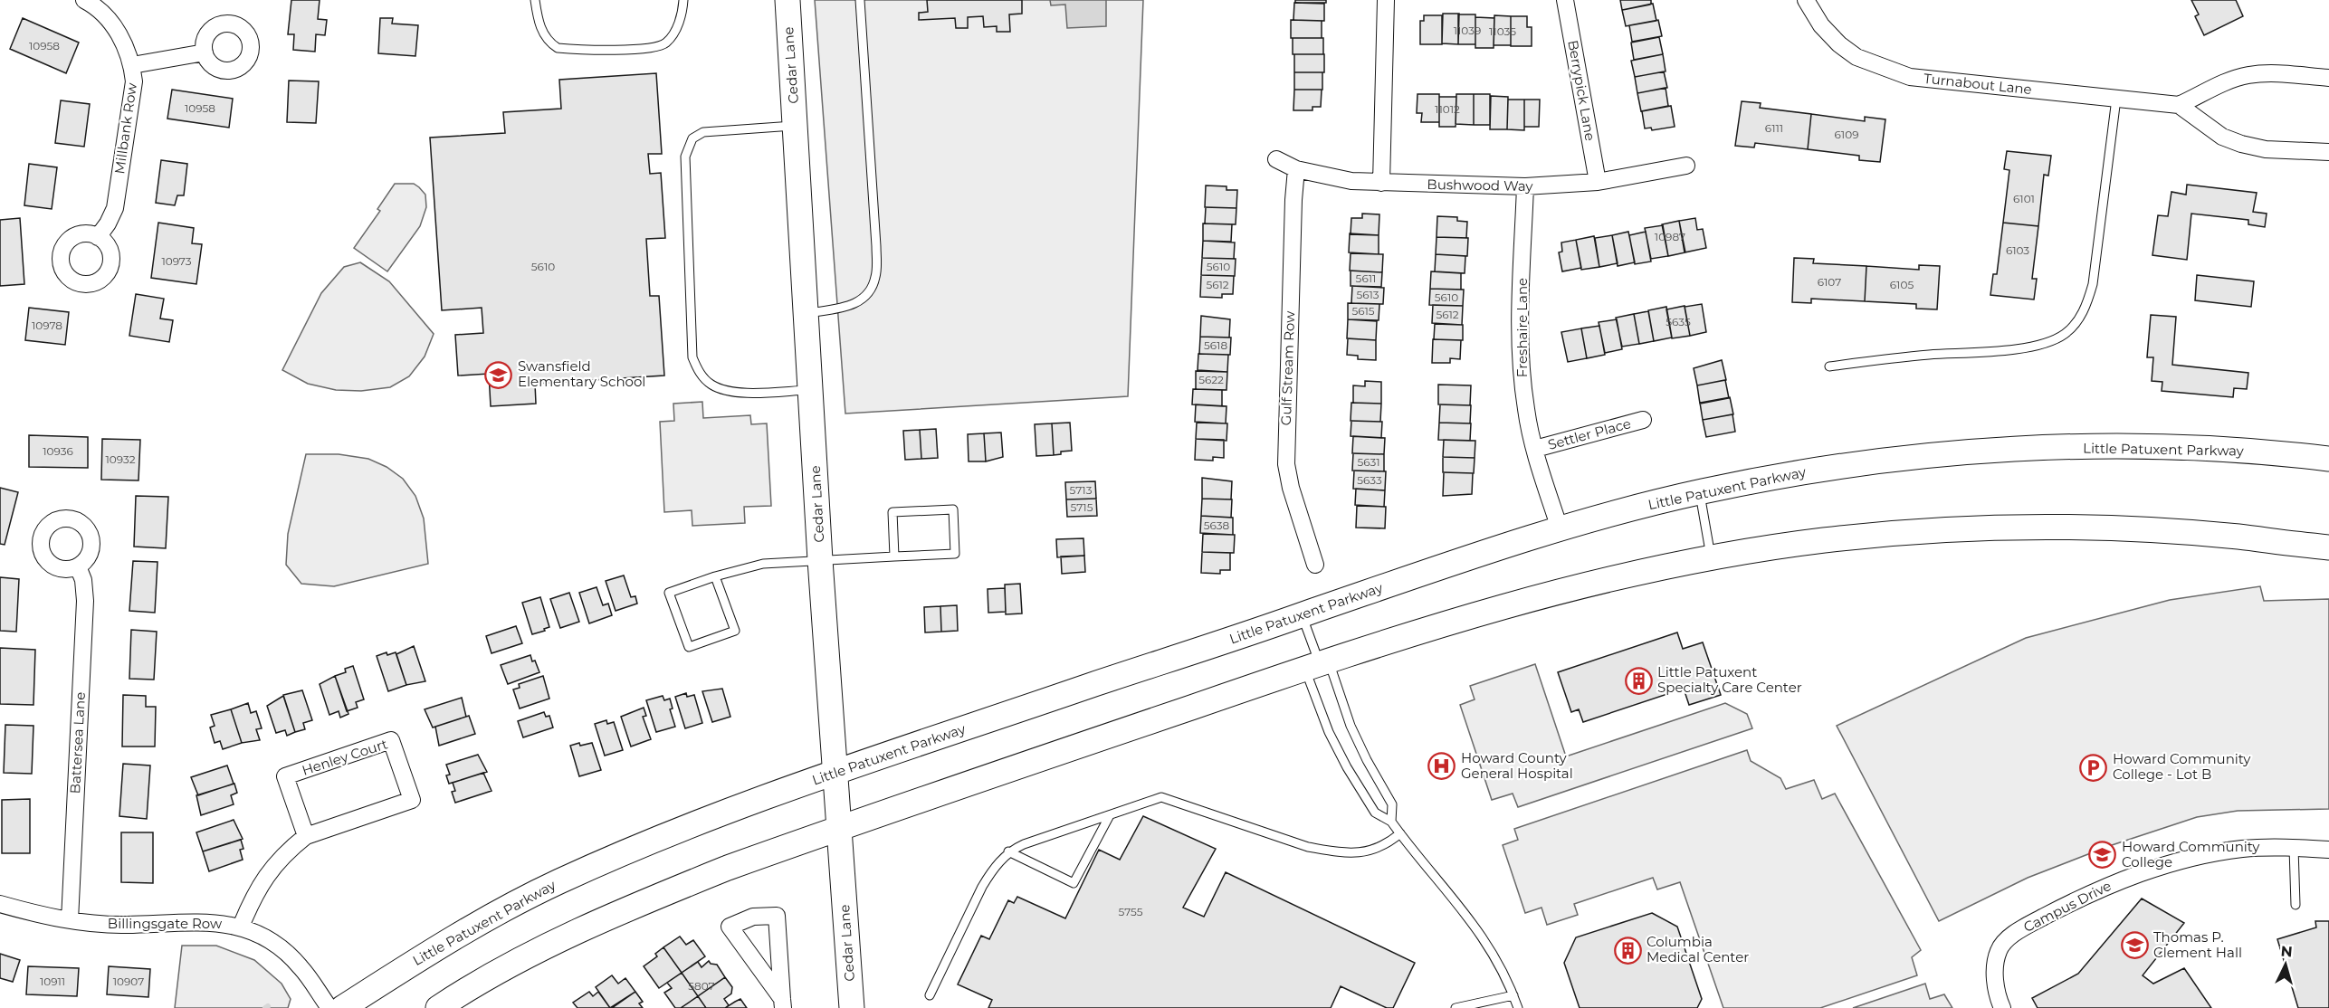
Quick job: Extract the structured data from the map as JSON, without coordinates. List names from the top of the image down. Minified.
{"streets":{"main road":["Cedar Lane","Little Patuxent Parkway"],"street":["Turnabout Lane","Berrypick Lane","Millbank Row","Bushwood Way","Freshaire Lane","Gulf Stream Row","Settler Place","Battersea Lane","Henley Court","Campus Drive","Billingsgate Row"]},"crossings":[["Cedar Lane","Little Patuxent Parkway"],["Berrypick Lane","Bushwood Way"],["Bushwood Way","Freshaire Lane"],["Bushwood Way","Gulf Stream Row"],["Freshaire Lane","Settler Place"],["Freshaire Lane","Little Patuxent Parkway"],["Battersea Lane","Billingsgate Row"],["Henley Court","Billingsgate Row"]],"places":{"school or university":["Swansfield Elementary School","Howard Community College","Thomas P. Clement Hall"],"building":["Little Patuxent Specialty Care Center","Columbia Medical Center"],"hospital":["Howard County General Hospital"],"parking":["Howard Community College - Lot B"]},"house_numbers":["11039","11035","10958","10958","11012","6111","6109","6101","10987","6103","10973","5610","5610","5611","6107","5612","6105","5613","5610","5615","5612","5635","10978","5618","5622","10936","10932","5631","5633","5713","5715","5638","5755","10911","10907","5807"],"north":"top"}
